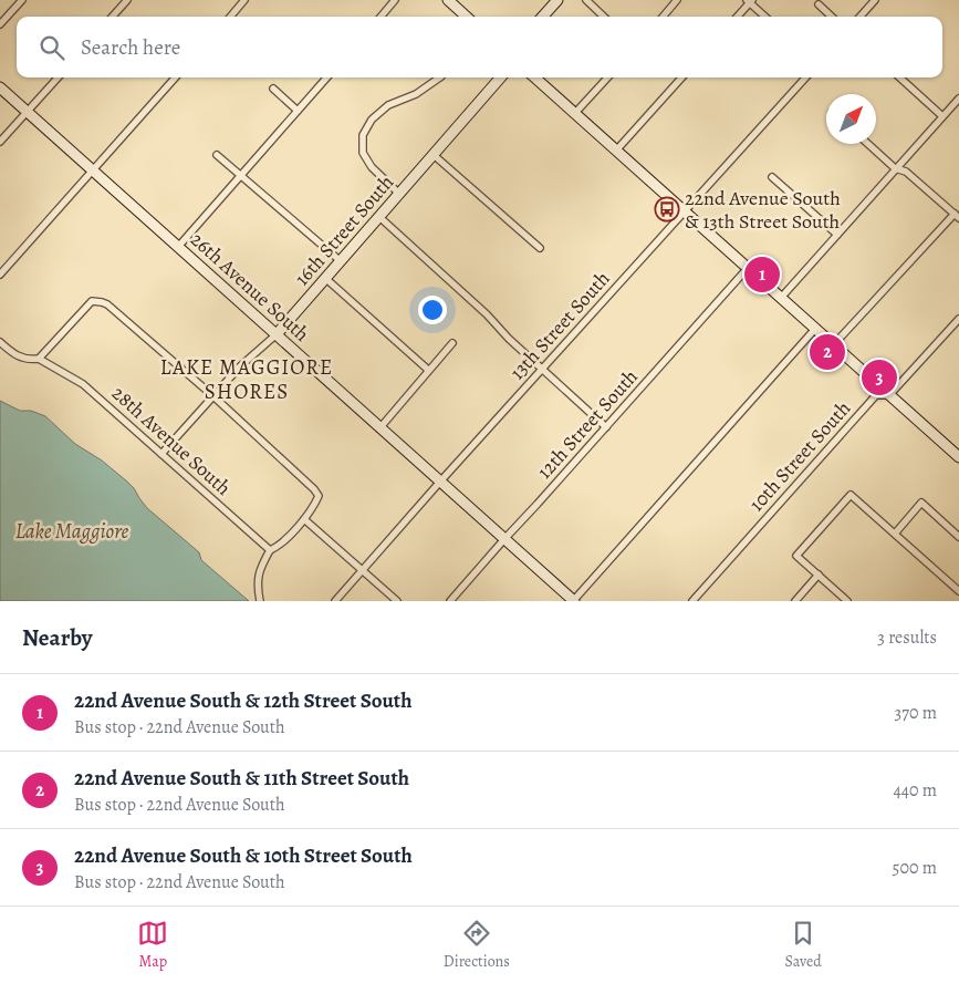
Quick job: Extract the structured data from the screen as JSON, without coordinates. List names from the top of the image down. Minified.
{"streets":{"street":["16th Street South","26th Avenue South","13th Street South","12th Street South","28th Avenue South","10th Street South"]},"crossings":[["16th Street South","26th Avenue South"],["16th Street South","28th Avenue South"],["26th Avenue South","13th Street South"],["26th Avenue South","12th Street South"]],"districts":["LAKE MAGGIORE SHORES"],"water":["Lake Maggiore"],"places":{"bus stop":["22nd Avenue South & 13th Street South"]},"north":"top right","page":{"search":"Search here","pins":["1","2","3"],"heading":["Nearby","3 results"],"list":[{"mark":"1","name":"22nd Avenue South & 12th Street South","note":"Bus stop · 22nd Avenue South","value":"370 m"},{"mark":"2","name":"22nd Avenue South & 11th Street South","note":"Bus stop · 22nd Avenue South","value":"440 m"},{"mark":"3","name":"22nd Avenue South & 10th Street South","note":"Bus stop · 22nd Avenue South","value":"500 m"}],"nav":["Map","Directions","Saved"]}}
